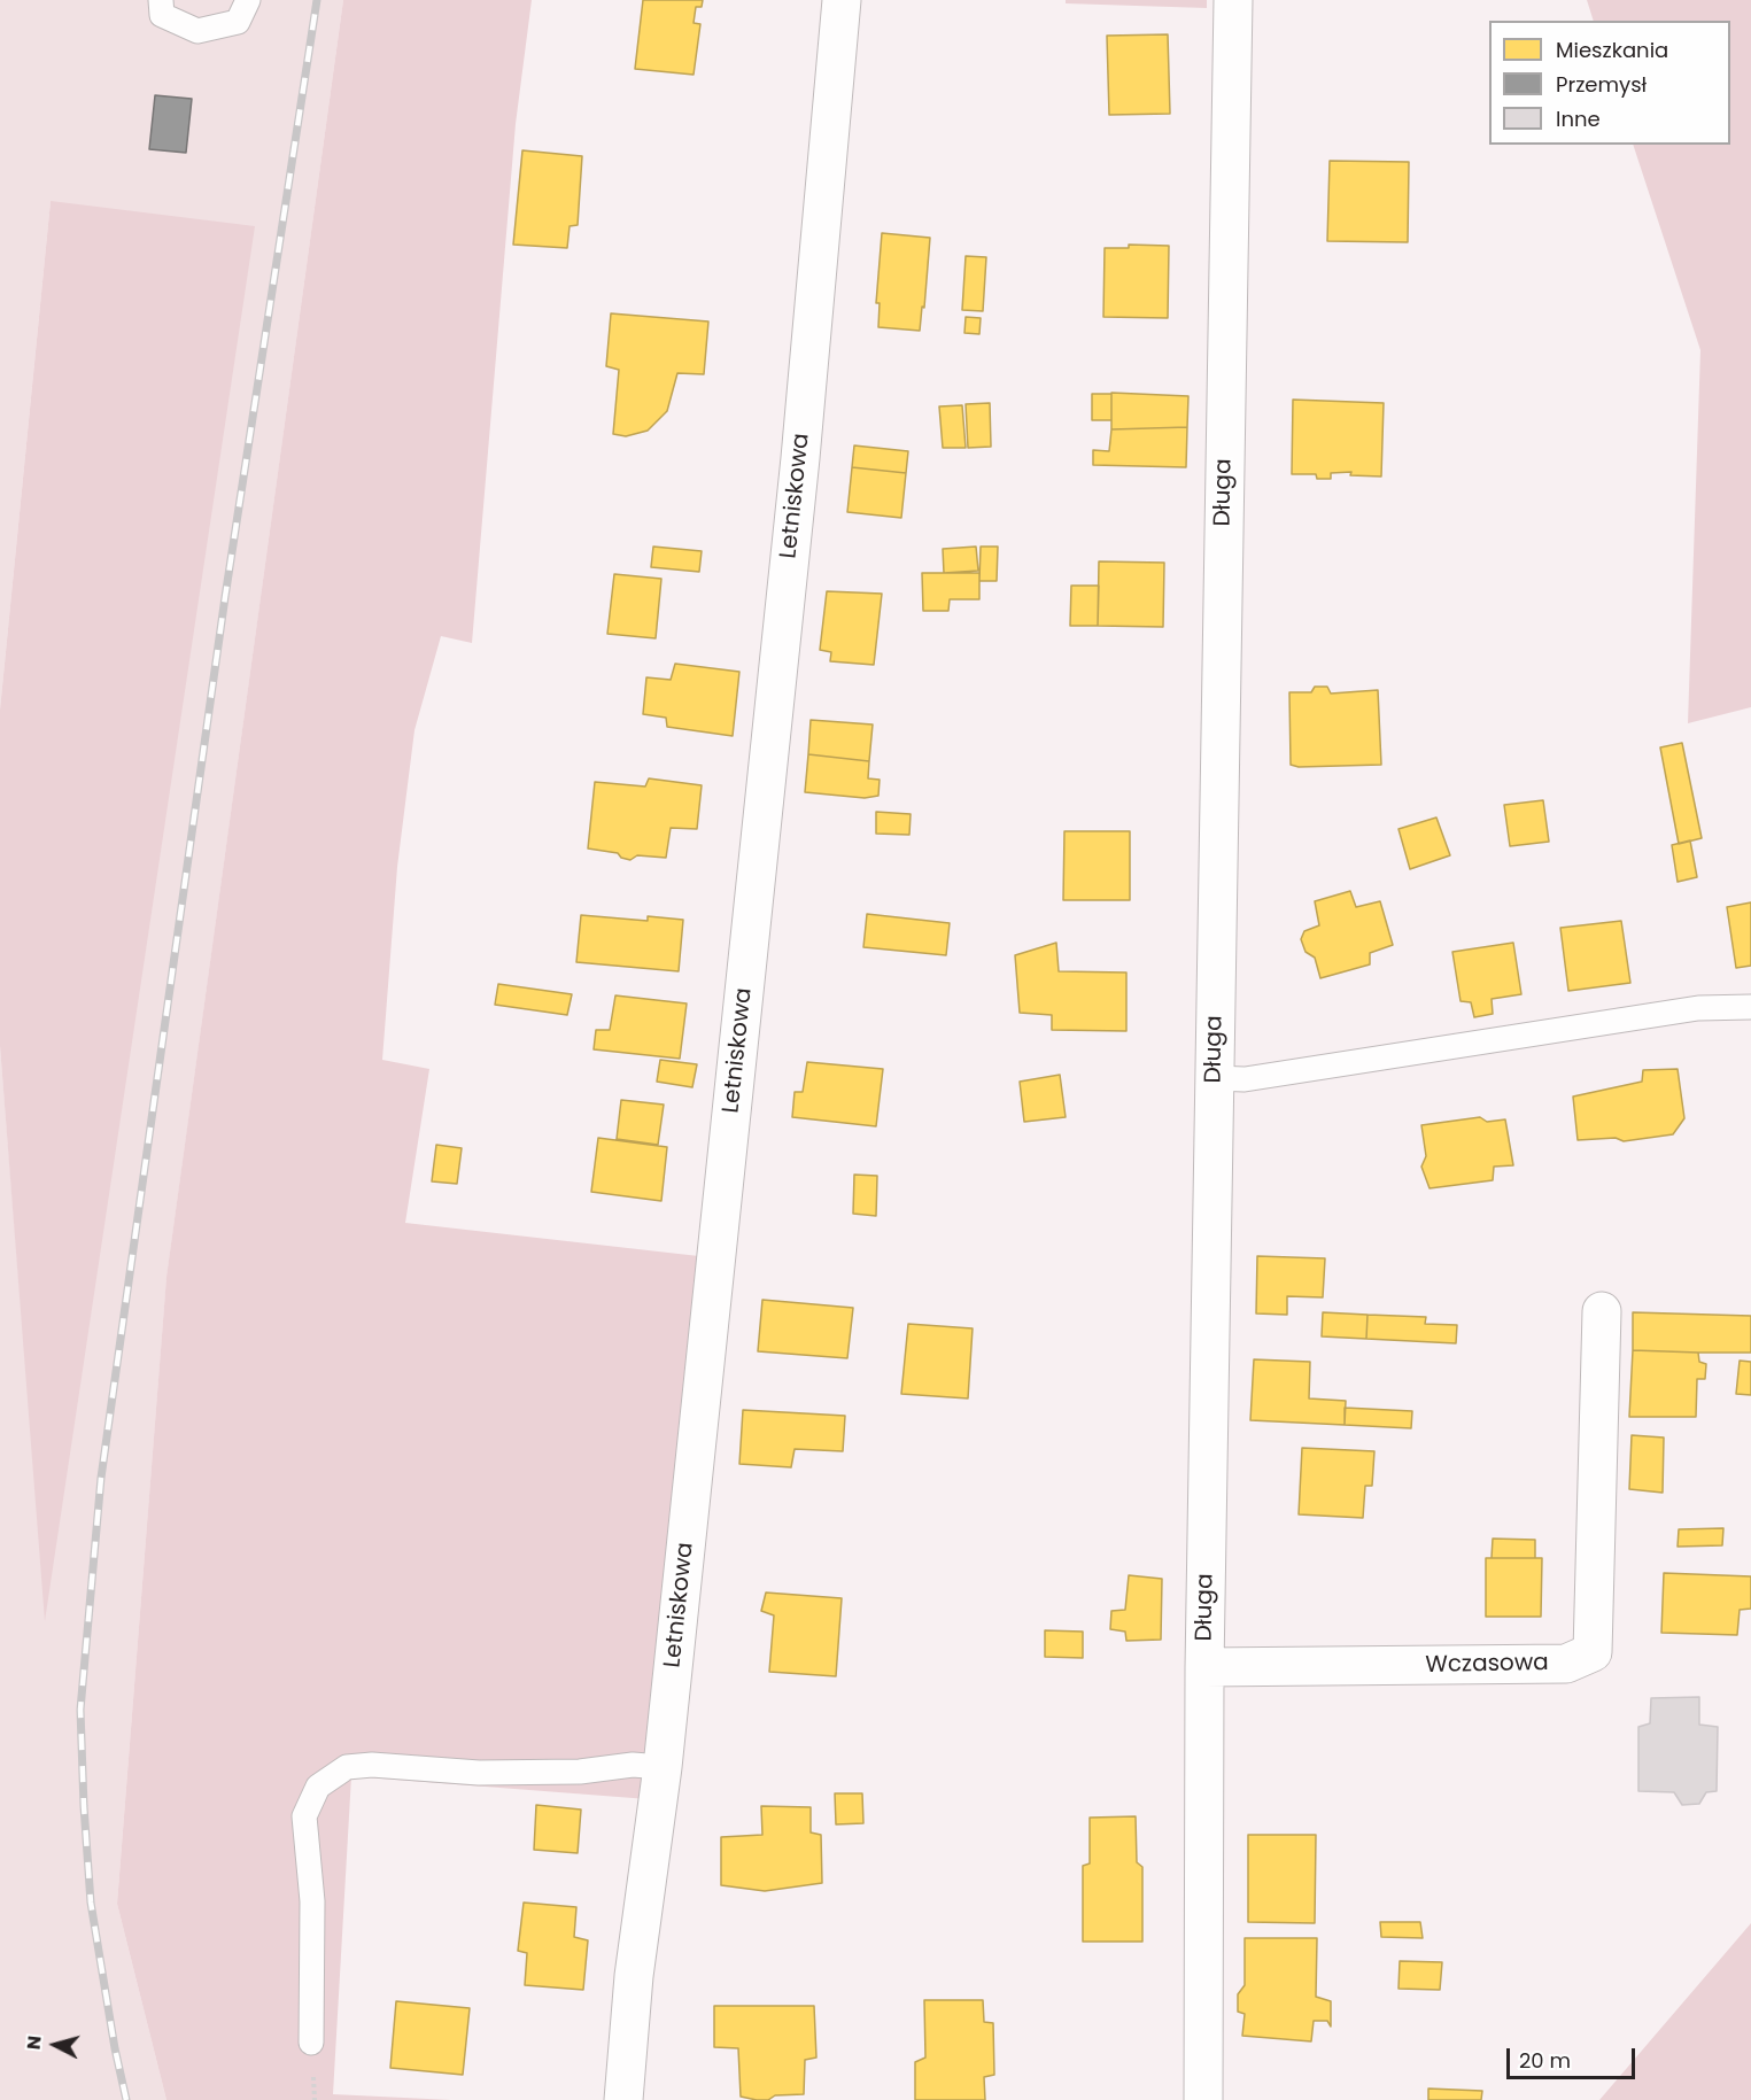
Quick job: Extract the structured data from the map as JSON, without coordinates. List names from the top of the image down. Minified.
{"streets":{"street":["Długa","Letniskowa","Wczasowa"]},"crossings":[["Długa","Wczasowa"]],"legend":["Mieszkania","Przemysł","Inne"],"scale_bar":"20 m","north":"left"}
